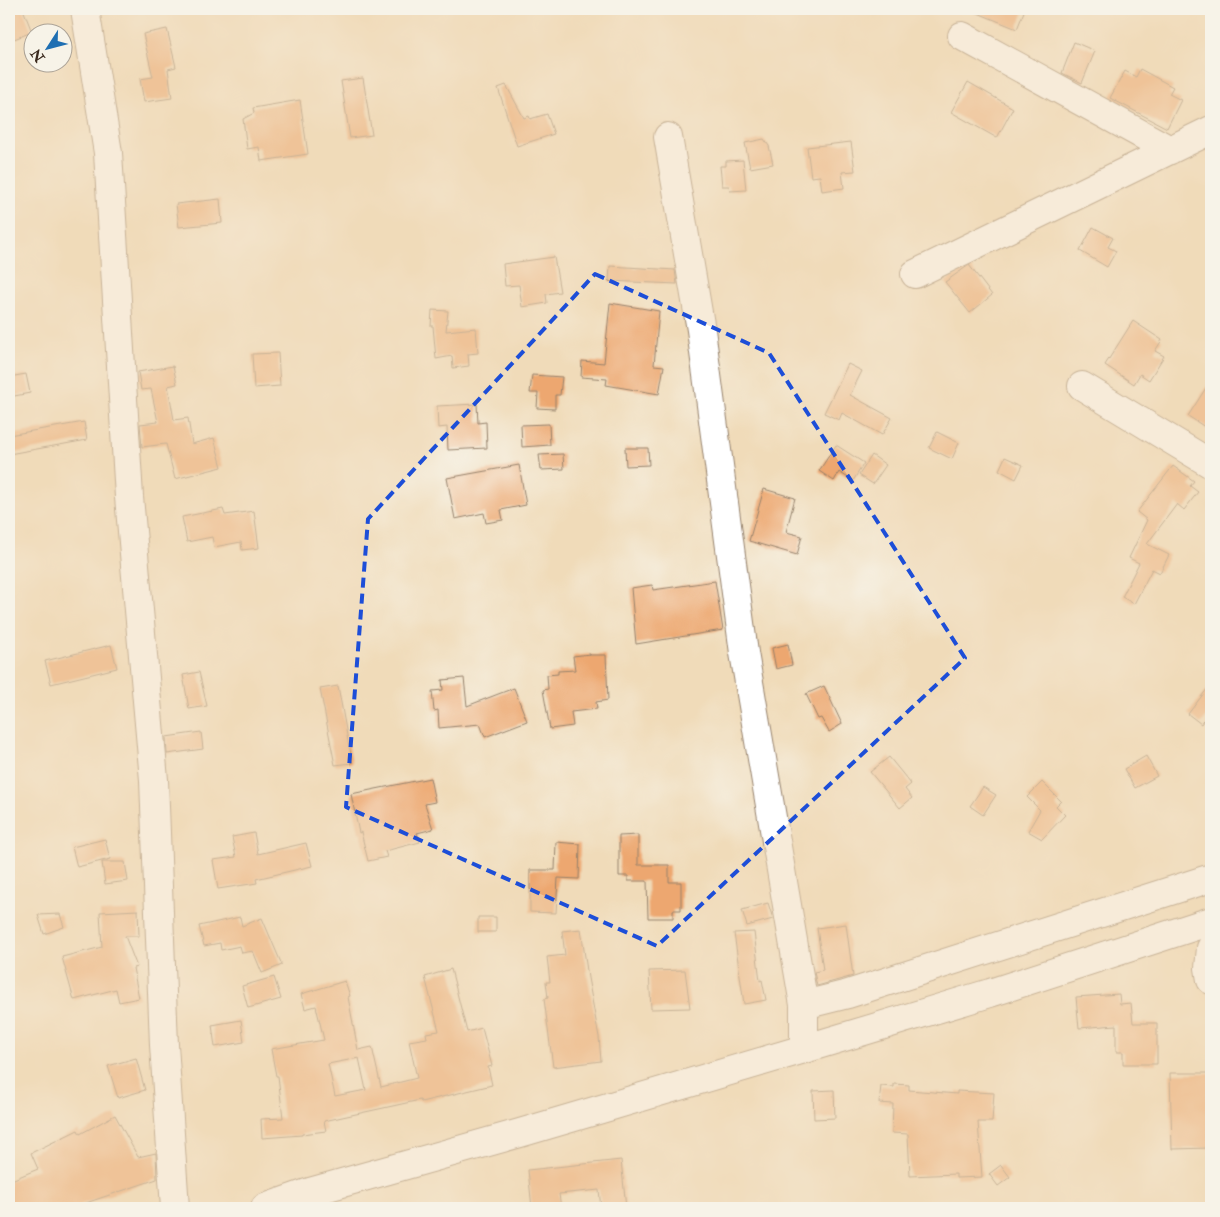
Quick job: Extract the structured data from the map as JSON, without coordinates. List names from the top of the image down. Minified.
{"north":"bottom left"}
